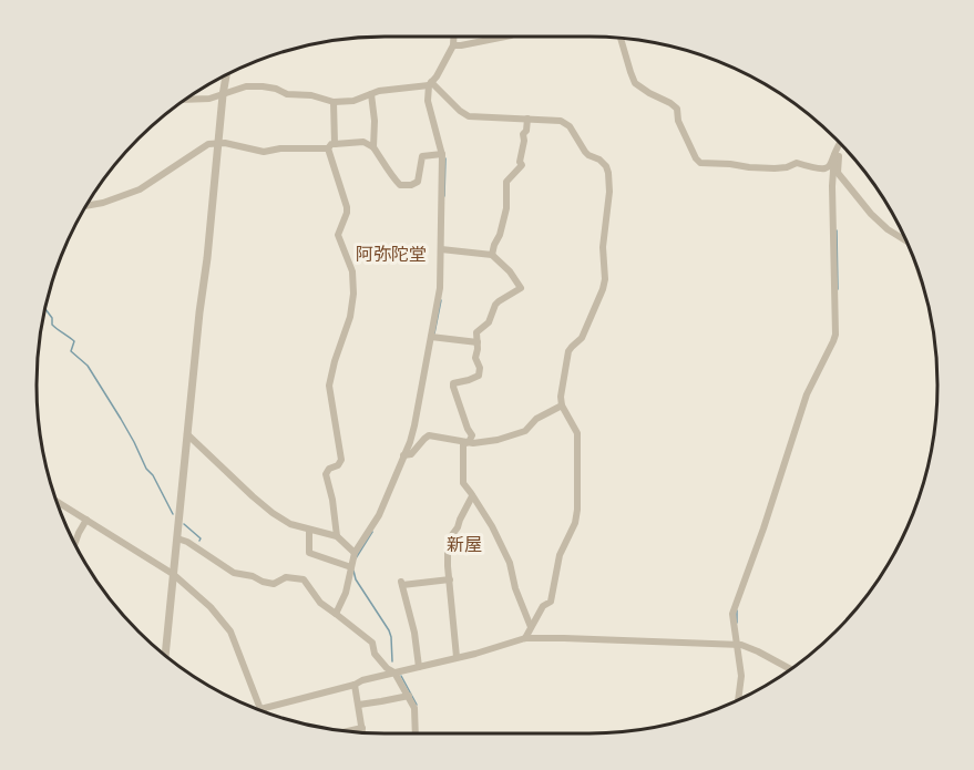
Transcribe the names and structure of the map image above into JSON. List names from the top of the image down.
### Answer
{
  "districts": ["阿弥陀堂", "新屋"]
}
